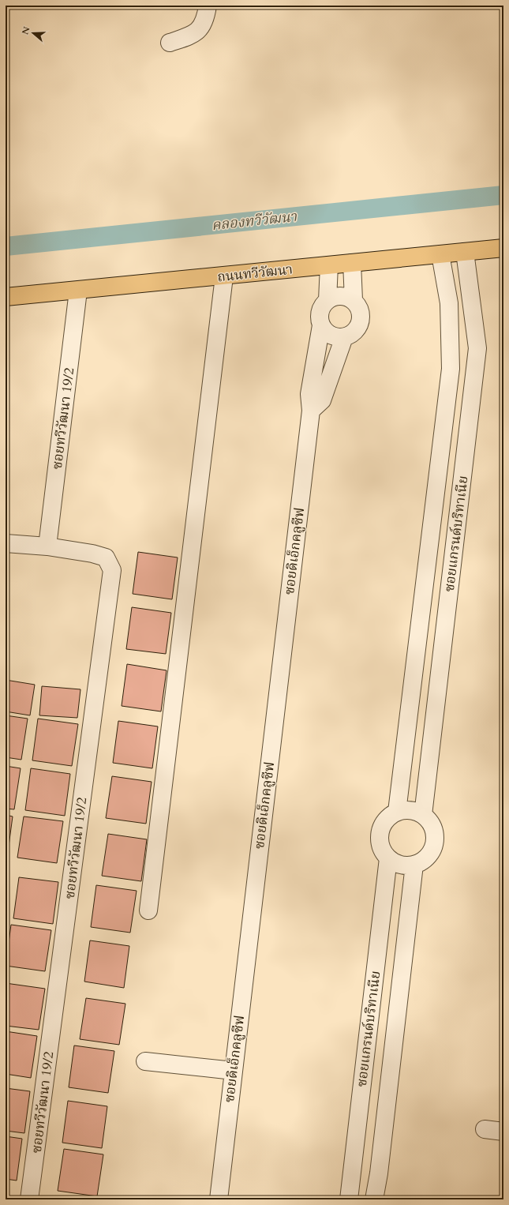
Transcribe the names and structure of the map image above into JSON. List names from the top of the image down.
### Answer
{
  "streets": {
    "main road": ["ถนนทวีวัฒนา"],
    "street": ["ซอยทวีวัฒนา 19/2", "ซอยแกรนด์บริทาเนีย", "ซอยดิเอ็กคลูซีฟ"]
  },
  "crossings": [
    ["ถนนทวีวัฒนา", "ซอยทวีวัฒนา 19/2"],
    ["ถนนทวีวัฒนา", "ซอยแกรนด์บริทาเนีย"],
    ["ถนนทวีวัฒนา", "ซอยดิเอ็กคลูซีฟ"]
  ],
  "water": ["คลองทวีวัฒนา"],
  "north": "left"
}
